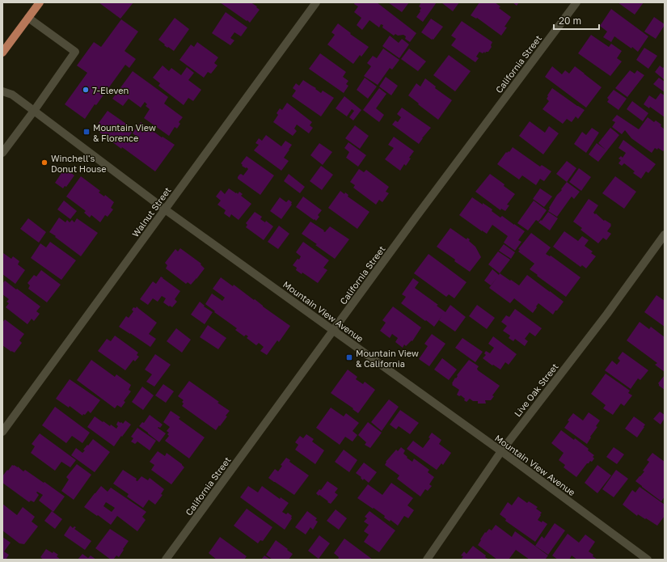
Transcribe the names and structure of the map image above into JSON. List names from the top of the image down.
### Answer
{
  "streets": {
    "street": [
      "California Street",
      "Walnut Street",
      "Mountain View Avenue",
      "Live Oak Street"
    ]
  },
  "crossings": [
    ["California Street", "Mountain View Avenue"],
    ["Walnut Street", "Mountain View Avenue"],
    ["Mountain View Avenue", "Live Oak Street"]
  ],
  "places": {
    "other": ["7-Eleven", "Winchell's Donut House"],
    "transit": ["Mountain View & Florence", "Mountain View & California"]
  },
  "scale_bar": "20 m"
}
